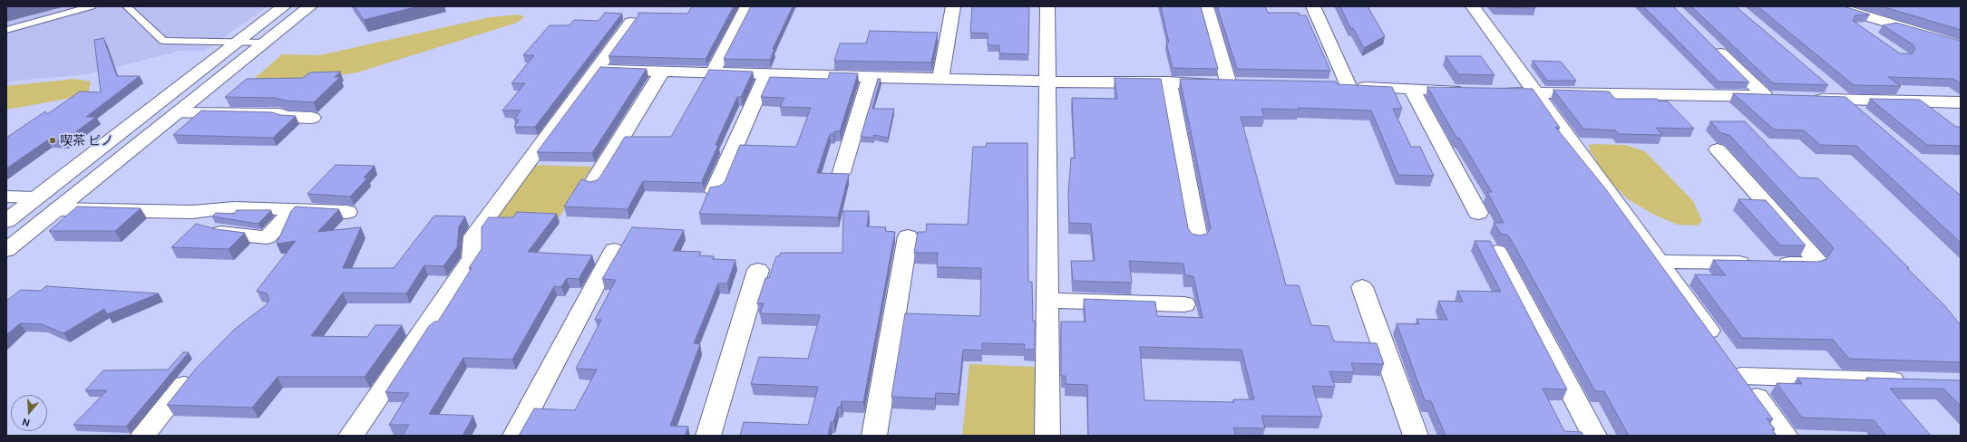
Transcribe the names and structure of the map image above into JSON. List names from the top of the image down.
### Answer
{
  "places": ["喫茶 ピノ"],
  "north": "bottom"
}
